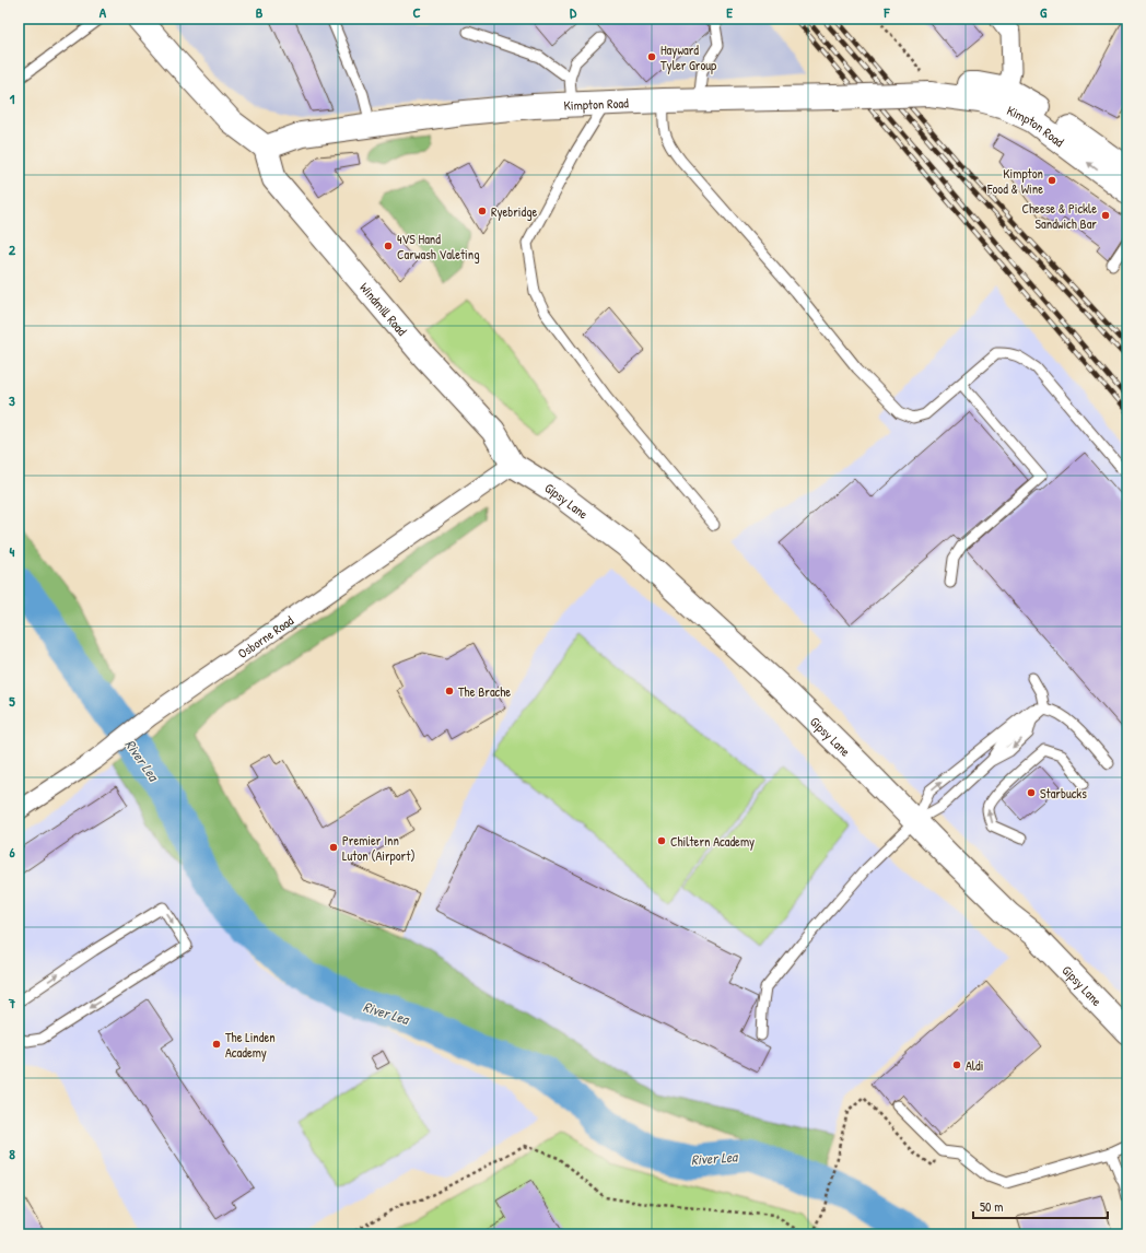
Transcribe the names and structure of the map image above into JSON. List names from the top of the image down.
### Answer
{
  "streets": {
    "main road": ["Kimpton Road", "Windmill Road", "Gipsy Lane"],
    "street": ["Osborne Road"]
  },
  "crossings": [
    ["Kimpton Road", "Windmill Road"],
    ["Windmill Road", "Gipsy Lane"],
    ["Windmill Road", "Osborne Road"],
    ["Gipsy Lane", "Osborne Road"]
  ],
  "water": ["River Lea"],
  "places": [
    "Hayward Tyler Group",
    "Kimpton Food & Wine",
    "Ryebridge",
    "Cheese & Pickle Sandwich Bar",
    "4VS Hand Carwash Valeting",
    "The Brache",
    "Starbucks",
    "Chiltern Academy",
    "Premier Inn Luton (Airport)",
    "The Linden Academy",
    "Aldi"
  ],
  "scale_bar": "50 m",
  "grid": {
    "columns": [
      "A",
      "B",
      "C",
      "D",
      "E",
      "F",
      "G"
    ],
    "rows": [
      "1",
      "2",
      "3",
      "4",
      "5",
      "6",
      "7",
      "8"
    ]
  }
}
